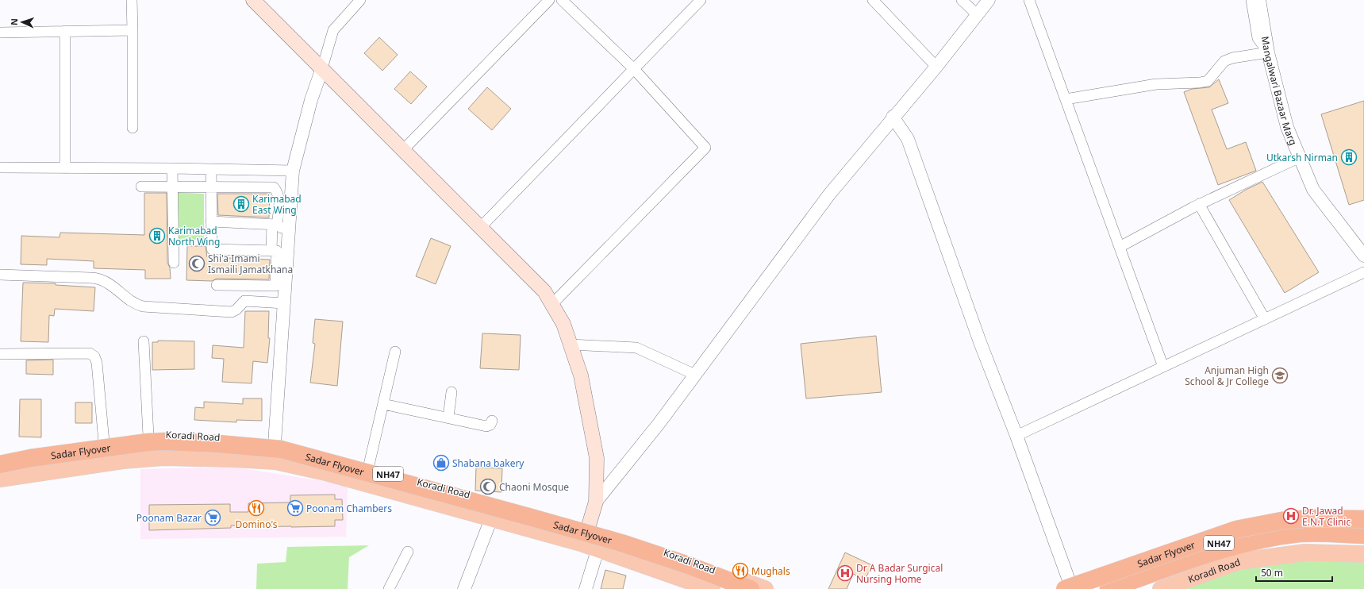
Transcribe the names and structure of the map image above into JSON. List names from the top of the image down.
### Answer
{
  "streets": {
    "highway": ["Sadar Flyover", "NH47"],
    "main road": ["Koradi Road"],
    "street": ["Mangalwari Bazaar Marg"]
  },
  "places": {
    "building": ["Utkarsh Nirman", "Karimabad East Wing", "Karimabad North Wing"],
    "mosque": ["Shi'a Imami Ismaili Jamatkhana", "Chaoni Mosque"],
    "school or university": ["Anjuman High School & Jr College"],
    "shop": ["Shabana bakery"],
    "restaurant": ["Domino's", "Mughals"],
    "supermarket": ["Poonam Chambers", "Poonam Bazar"],
    "hospital": ["Dr. Jawad E.N.T Clinic", "Dr A Badar Surgical Nursing Home"]
  },
  "scale_bar": "50 m",
  "north": "left"
}
